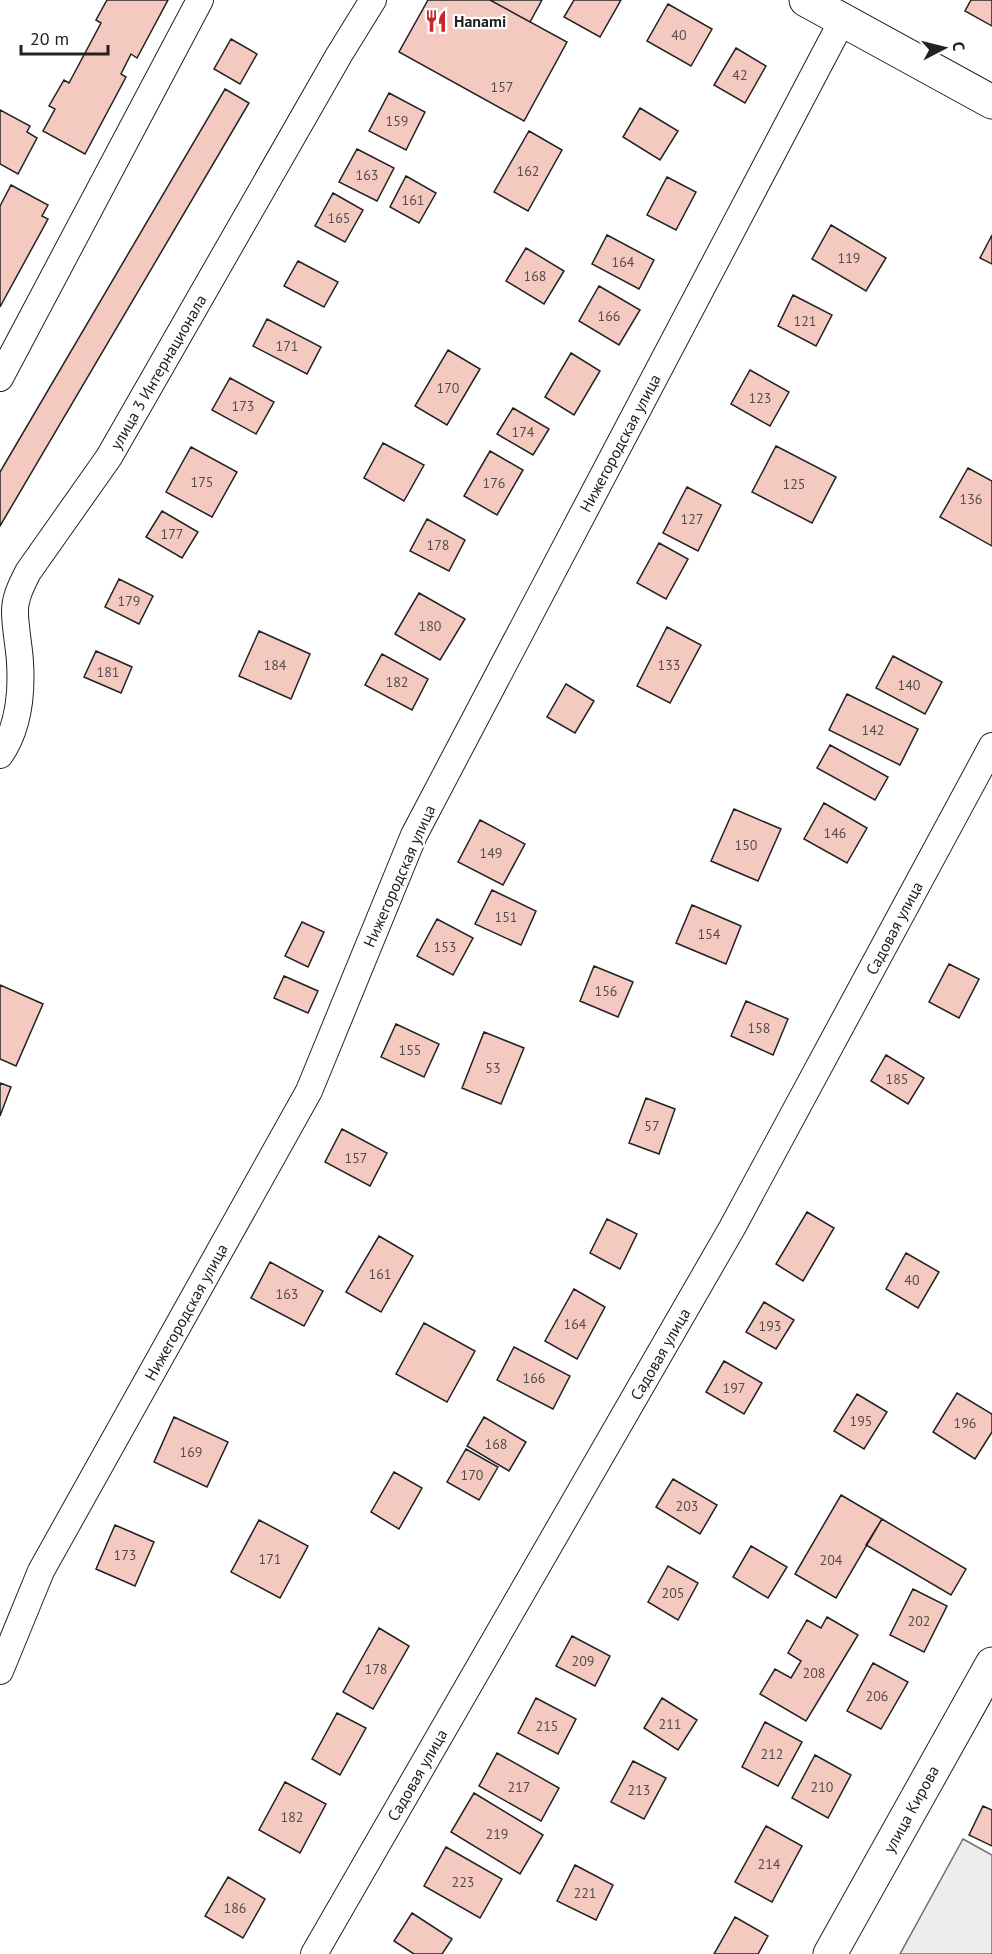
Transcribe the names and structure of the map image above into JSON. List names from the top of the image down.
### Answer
{
  "streets": {
    "main road": ["улица Кирова"],
    "street": ["улица 3 Интернационала", "Нижегородская улица", "Садовая улица"]
  },
  "places": {
    "restaurant": ["Hanami"]
  },
  "house_numbers": [
    "40",
    "42",
    "157",
    "159",
    "162",
    "163",
    "161",
    "165",
    "119",
    "164",
    "168",
    "166",
    "121",
    "171",
    "170",
    "123",
    "173",
    "174",
    "175",
    "176",
    "125",
    "136",
    "127",
    "177",
    "178",
    "179",
    "180",
    "184",
    "133",
    "181",
    "182",
    "140",
    "142",
    "146",
    "150",
    "149",
    "151",
    "154",
    "153",
    "156",
    "158",
    "155",
    "53",
    "185",
    "57",
    "157",
    "161",
    "40",
    "163",
    "164",
    "193",
    "166",
    "197",
    "195",
    "196",
    "168",
    "169",
    "170",
    "203",
    "173",
    "171",
    "204",
    "205",
    "202",
    "209",
    "178",
    "208",
    "206",
    "211",
    "215",
    "212",
    "217",
    "210",
    "213",
    "182",
    "219",
    "214",
    "223",
    "221",
    "186"
  ],
  "scale_bar": "20 m",
  "north": "right"
}
